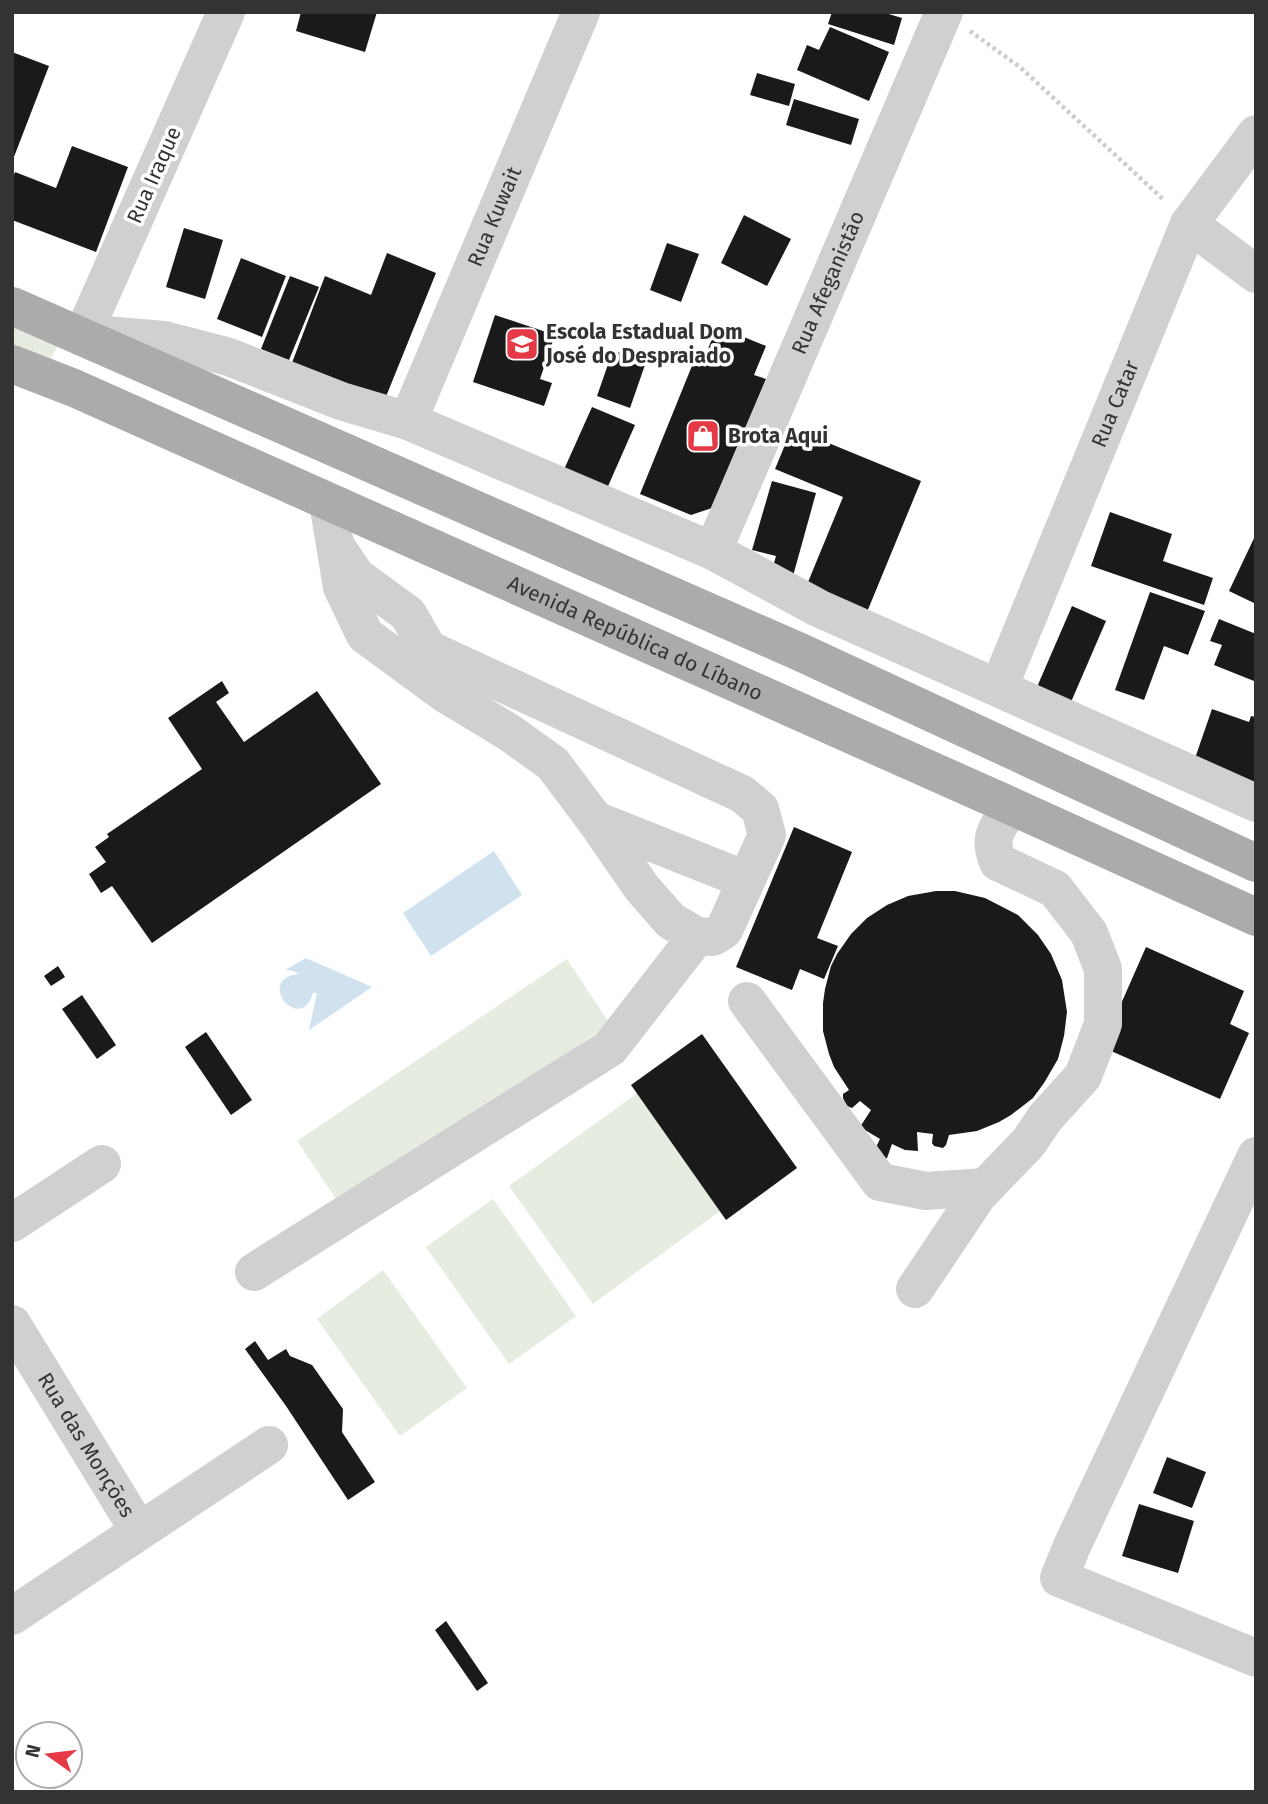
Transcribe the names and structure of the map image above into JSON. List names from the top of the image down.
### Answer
{
  "streets": {
    "main road": ["Avenida República do Líbano"],
    "street": [
      "Rua Iraque",
      "Rua Kuwait",
      "Rua Afeganistão",
      "Rua Catar",
      "Rua das Monções"
    ]
  },
  "places": {
    "school or university": ["Escola Estadual Dom José do Despraiado"],
    "shop": ["Brota Aqui"]
  },
  "north": "left"
}
